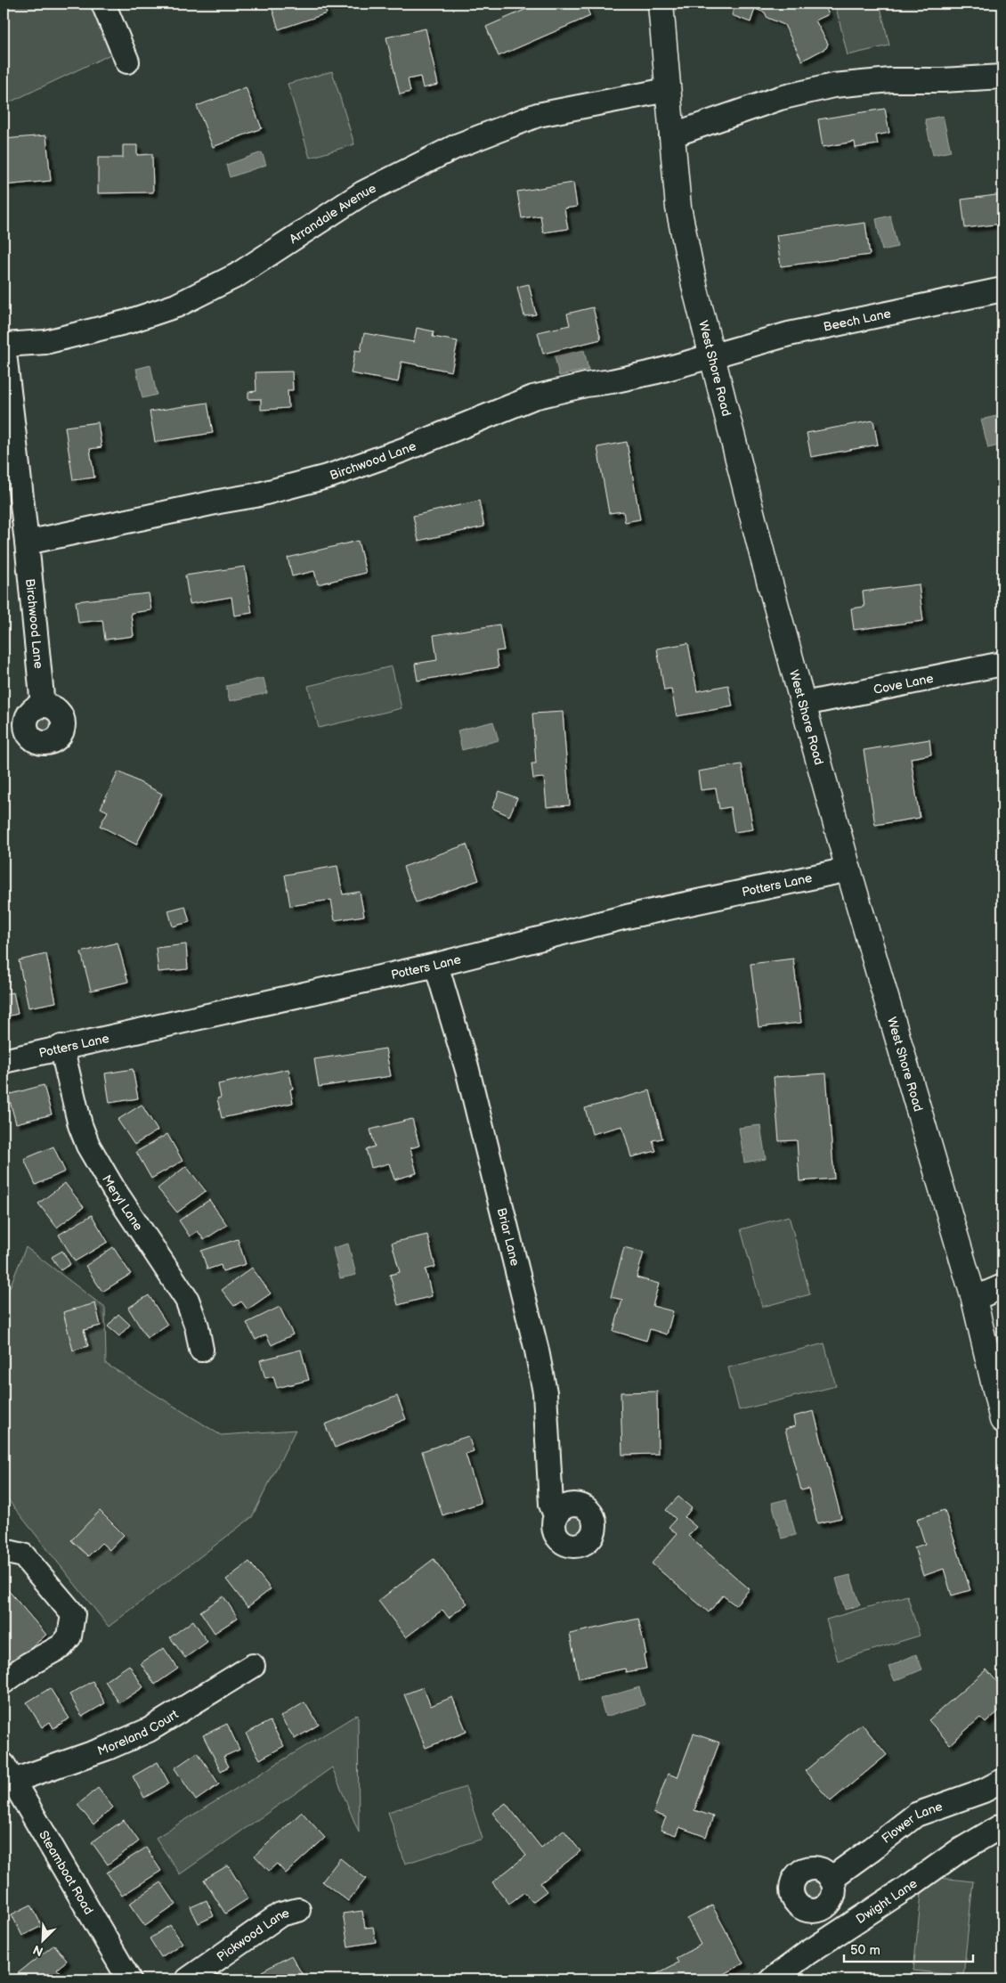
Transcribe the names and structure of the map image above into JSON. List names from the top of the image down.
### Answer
{
  "streets": {
    "main road": ["West Shore Road"],
    "street": [
      "Arrandale Avenue",
      "Beech Lane",
      "Birchwood Lane",
      "Cove Lane",
      "Potters Lane",
      "Meryl Lane",
      "Briar Lane",
      "Moreland Court",
      "Flower Lane",
      "Steamboat Road",
      "Dwight Lane",
      "Pickwood Lane"
    ]
  },
  "crossings": [
    ["Arrandale Avenue", "West Shore Road"],
    ["Arrandale Avenue", "Birchwood Lane"],
    ["Beech Lane", "West Shore Road"],
    ["Beech Lane", "Birchwood Lane"],
    ["West Shore Road", "Birchwood Lane"],
    ["West Shore Road", "Cove Lane"],
    ["West Shore Road", "Potters Lane"],
    ["Potters Lane", "Meryl Lane"],
    ["Potters Lane", "Briar Lane"],
    ["Moreland Court", "Steamboat Road"]
  ],
  "scale_bar": "50 m",
  "north": "bottom left"
}
